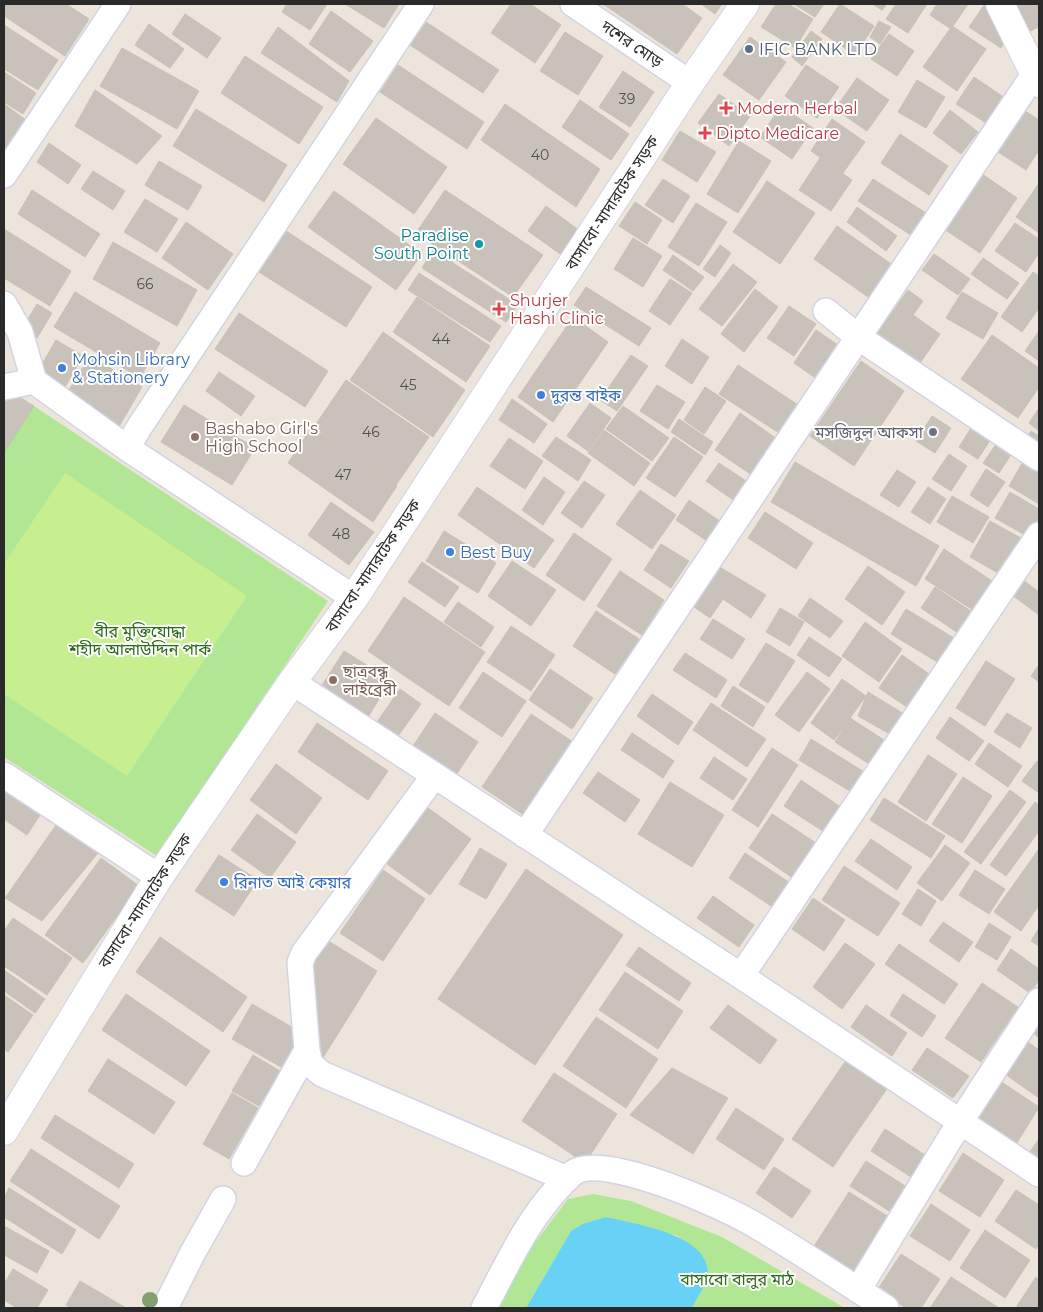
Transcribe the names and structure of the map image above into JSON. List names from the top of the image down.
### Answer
{
  "streets": {
    "street": ["দশের মোড়", "বাসাবো-মাদারটেক সড়ক"]
  },
  "crossings": [
    ["দশের মোড়", "বাসাবো-মাদারটেক সড়ক"]
  ],
  "parks": ["বীর মুক্তিযোদ্ধা শহীদ আলাউদ্দিন পার্ক", "বাসাবো বালুর মাঠ"],
  "places": {
    "other": [
      "IFIC BANK LTD",
      "Paradise South Point",
      "Mohsin Library & Stationery",
      "দুরন্ত বাইক",
      "মসজিদুল আকসা",
      "Bashabo Girl's High School",
      "Best Buy",
      "ছাত্রবন্ধু লাইব্রেরী",
      "রিনাত আই কেয়ার"
    ],
    "health": ["Modern Herbal", "Dipto Medicare", "Shurjer Hashi Clinic"]
  },
  "house_numbers": [
    "39",
    "40",
    "66",
    "44",
    "45",
    "46",
    "47",
    "48"
  ]
}
